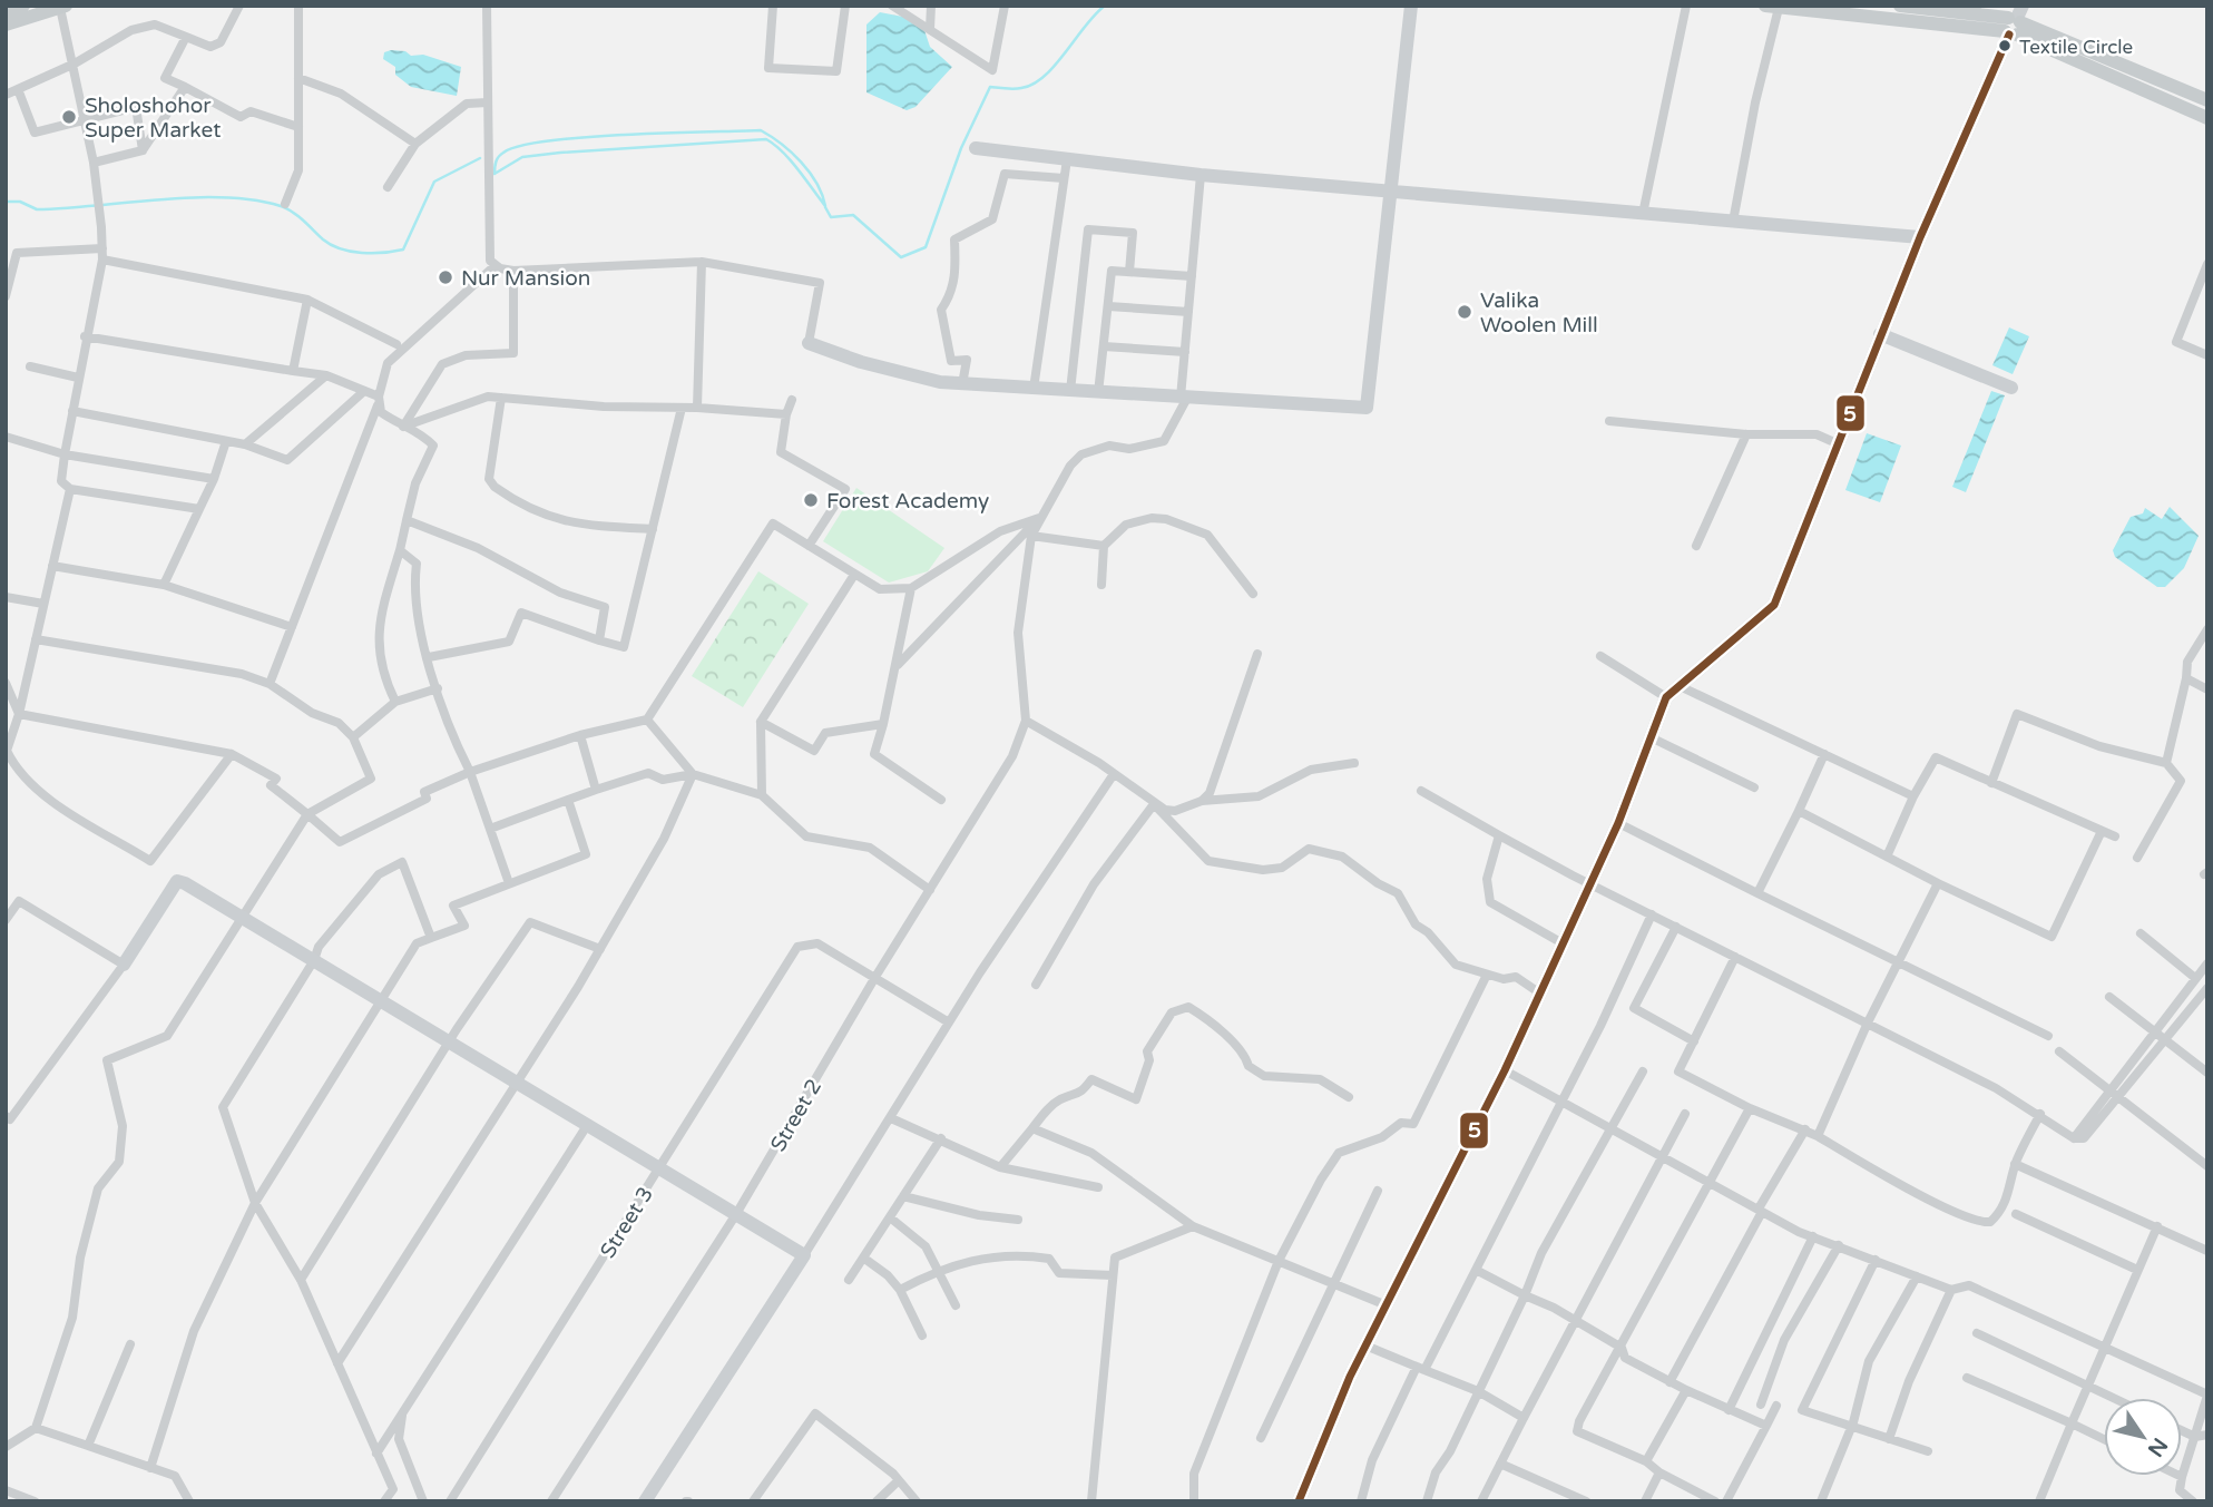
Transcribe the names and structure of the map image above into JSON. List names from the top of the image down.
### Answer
{
  "streets": {
    "street": ["Street 2", "Street 3"]
  },
  "crossings": [
    ["Street 2", "Street 3"]
  ],
  "places": [
    "Textile Circle",
    "Sholoshohor Super Market",
    "Nur Mansion",
    "Valika Woolen Mill",
    "Forest Academy"
  ],
  "lines": ["transit line 5"],
  "north": "bottom right"
}
